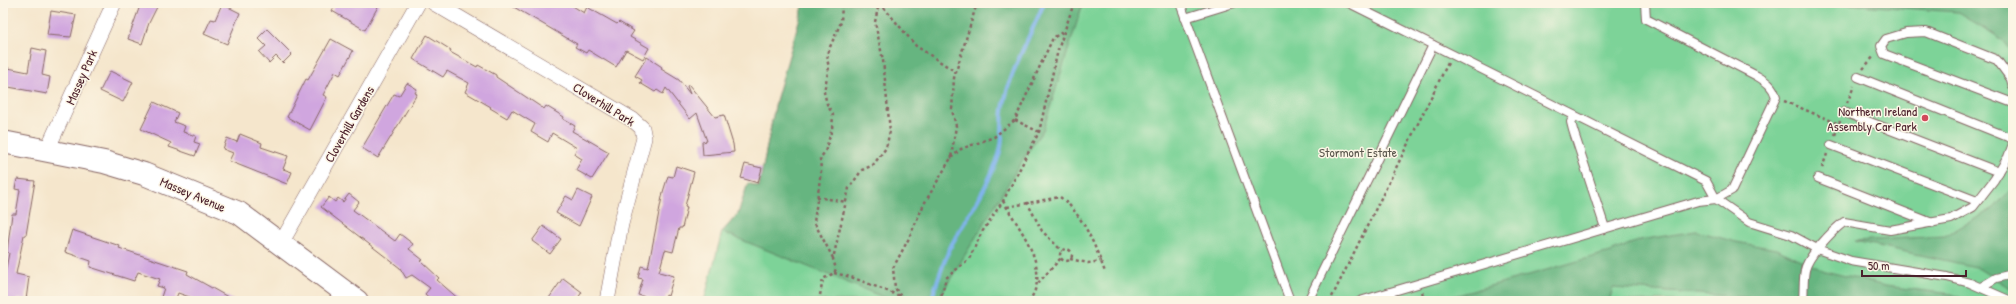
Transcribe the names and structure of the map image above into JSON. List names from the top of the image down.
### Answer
{
  "streets": {
    "street": [
      "Massey Park",
      "Cloverhill Park",
      "Cloverhill Gardens",
      "Massey Avenue"
    ]
  },
  "crossings": [
    ["Massey Park", "Massey Avenue"],
    ["Cloverhill Gardens", "Massey Avenue"]
  ],
  "parks": ["Stormont Estate"],
  "places": ["Northern Ireland Assembly Car Park"],
  "scale_bar": "50 m"
}
